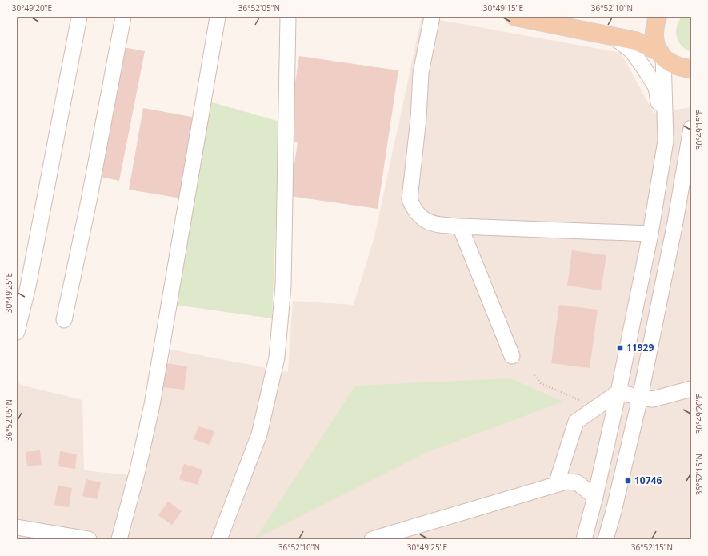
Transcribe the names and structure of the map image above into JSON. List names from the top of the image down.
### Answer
{
  "places": {
    "transit": ["11929", "10746"]
  },
  "coordinates": [
    "30°49'20\"E",
    "36°52'05\"N",
    "30°49'15\"E",
    "36°52'10\"N",
    "30°49'25\"E",
    "36°52'15\"N"
  ]
}
